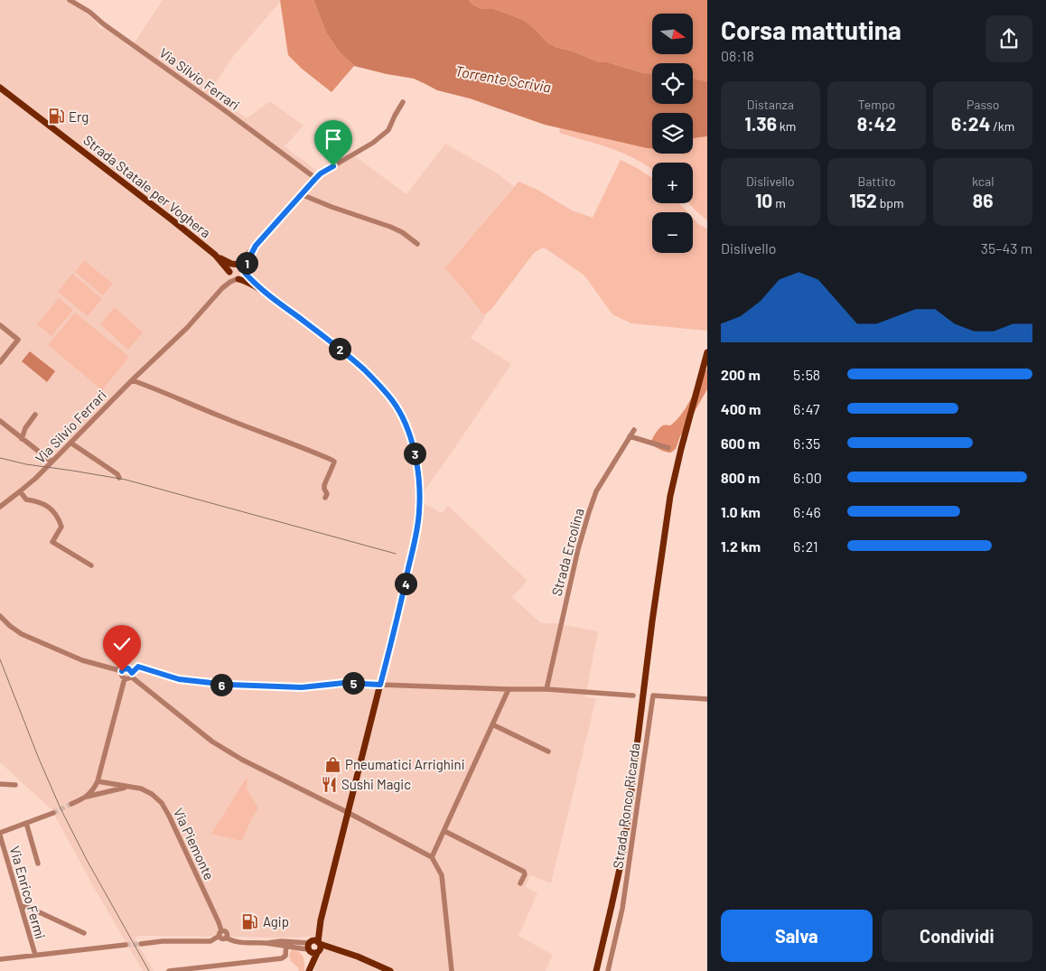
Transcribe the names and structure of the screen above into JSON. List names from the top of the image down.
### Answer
{
  "streets": {
    "main road": ["Strada Statale per Voghera"],
    "street": [
      "Via Silvio Ferrari",
      "Strada Ercolina",
      "Strada Ronco Ricarda",
      "Via Piemonte",
      "Via Enrico Fermi"
    ]
  },
  "crossings": [
    ["Via Silvio Ferrari", "Strada Statale per Voghera"]
  ],
  "water": ["Torrente Scrivia"],
  "places": {
    "fuel station": ["Erg", "Agip"],
    "shop": ["Pneumatici Arrighini"],
    "restaurant": ["Sushi Magic"]
  },
  "north": "right",
  "page": {
    "heading": ["Corsa mattutina", "08:18"],
    "map_buttons": ["+", "−"],
    "stats": [
      ["Distanza", "1.36 km"],
      ["Tempo", "8:42"],
      ["Passo", "6:24 /km"],
      ["Dislivello", "10 m"],
      ["Battito", "152 bpm"],
      ["kcal", "86"]
    ],
    "chart": ["Dislivello", "35–43 m"],
    "pins": [
      "1",
      "2",
      "3",
      "4",
      "5",
      "6"
    ],
    "list": [
      {
        "name": "200 m",
        "note": "5:58"
      },
      {
        "name": "400 m",
        "note": "6:47"
      },
      {
        "name": "600 m",
        "note": "6:35"
      },
      {
        "name": "800 m",
        "note": "6:00"
      },
      {
        "name": "1.0 km",
        "note": "6:46"
      },
      {
        "name": "1.2 km",
        "note": "6:21"
      }
    ],
    "buttons": ["Salva", "Condividi"]
  }
}
